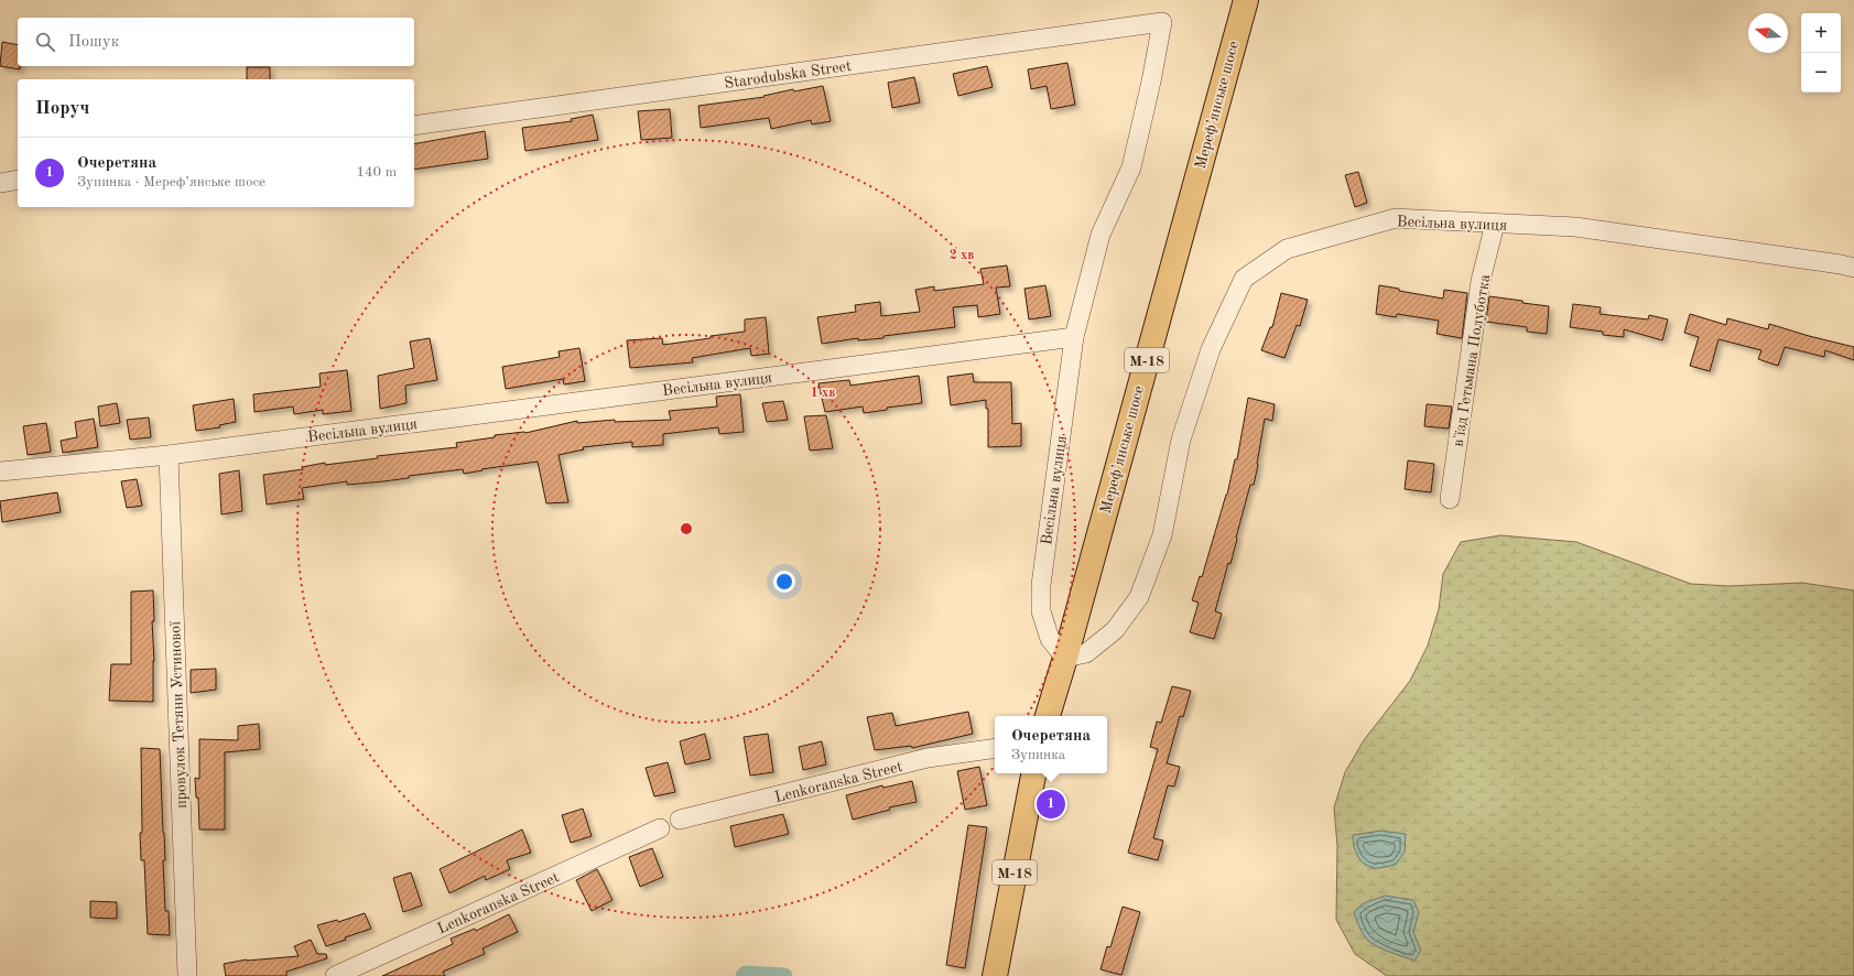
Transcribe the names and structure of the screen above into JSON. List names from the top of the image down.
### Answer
{
  "streets": {
    "highway": ["Мереф’янське шосе", "М-18"],
    "street": [
      "Starodubska Street",
      "Весільна вулиця",
      "в'їзд Гетьмана Полуботка",
      "провулок Тетяни Устинової",
      "Lenkoranska Street"
    ]
  },
  "crossings": [
    ["Starodubska Street", "Весільна вулиця"],
    ["Мереф’янське шосе", "Весільна вулиця"],
    ["Весільна вулиця", "в'їзд Гетьмана Полуботка"],
    ["Весільна вулиця", "провулок Тетяни Устинової"]
  ],
  "north": "left",
  "page": {
    "map_buttons": ["+", "−"],
    "search": "Пошук",
    "heading": "Поруч",
    "list": [
      {
        "mark": "1",
        "name": "Очеретяна",
        "note": "Зупинка · Мереф’янське шосе",
        "value": "140 m"
      }
    ],
    "popup": ["Очеретяна", "Зупинка"],
    "pins": "1"
  },
  "rings": ["2 хв", "1 хв"]
}
